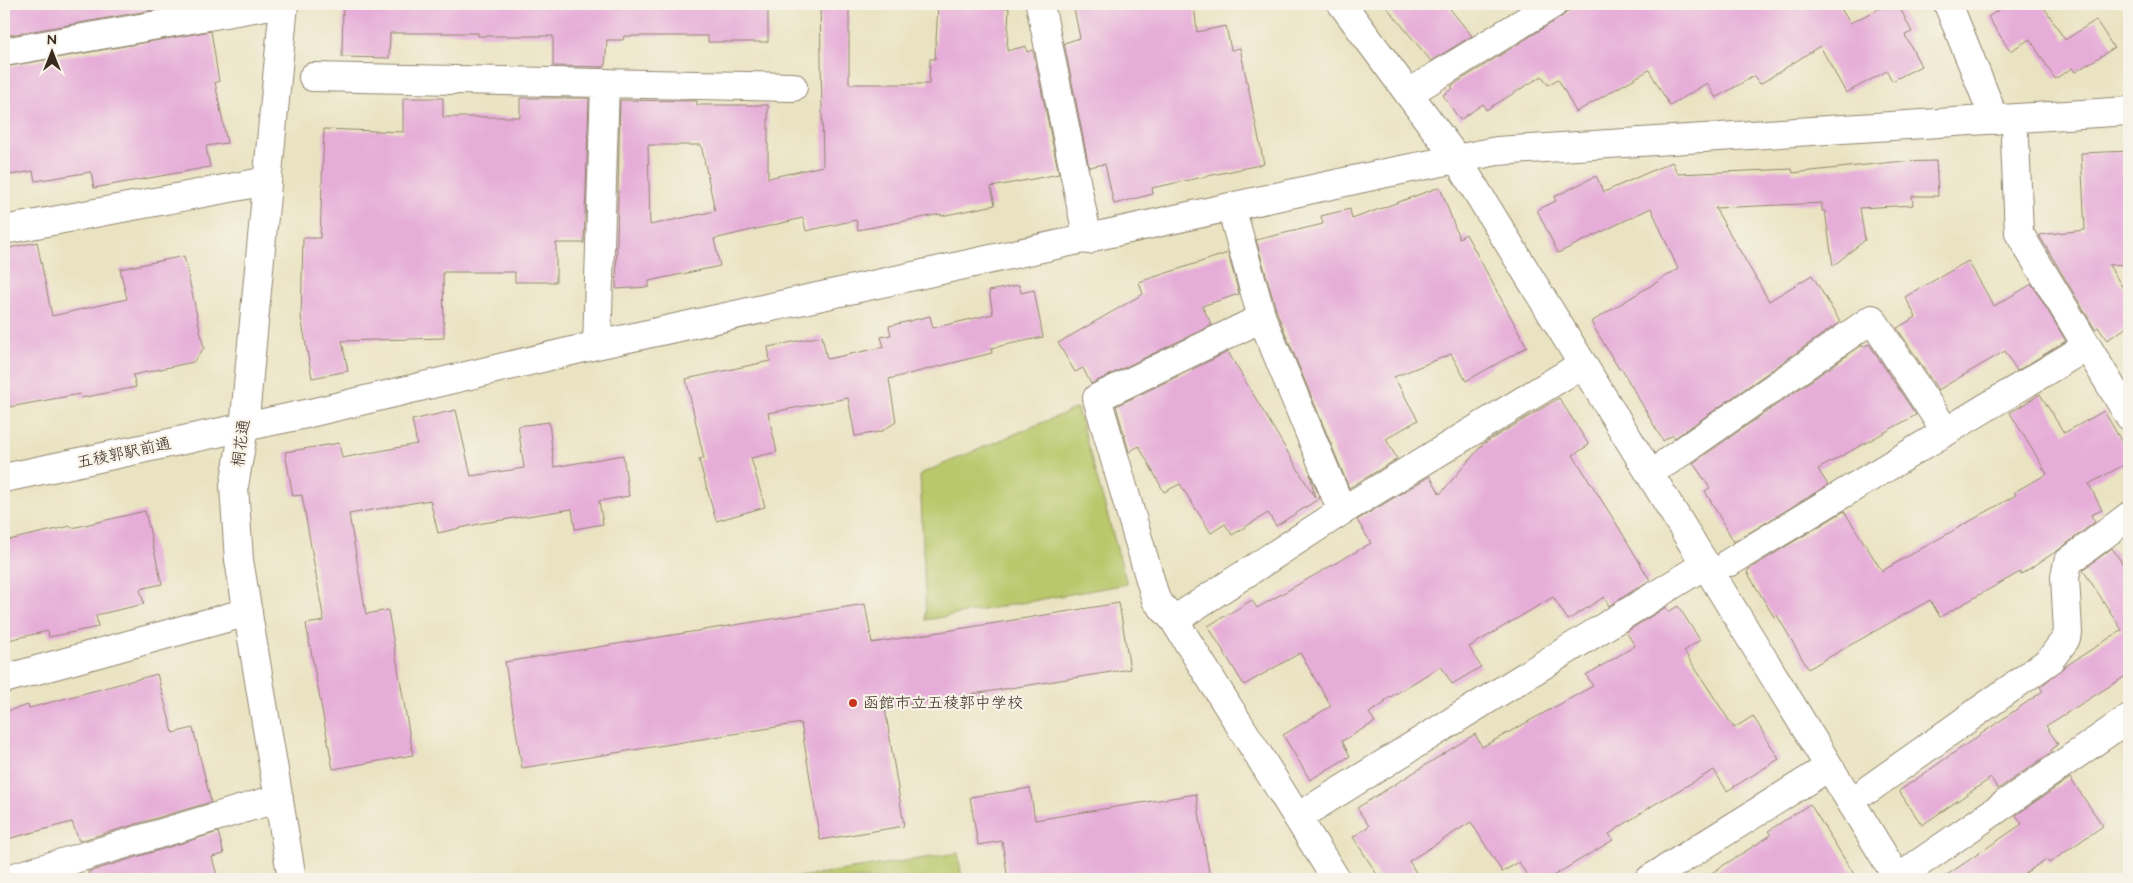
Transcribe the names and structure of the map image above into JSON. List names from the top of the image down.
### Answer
{
  "streets": {
    "street": ["桐花通", "五稜郭駅前通"]
  },
  "crossings": [
    ["桐花通", "五稜郭駅前通"]
  ],
  "places": ["函館市立五稜郭中学校"],
  "north": "top"
}
